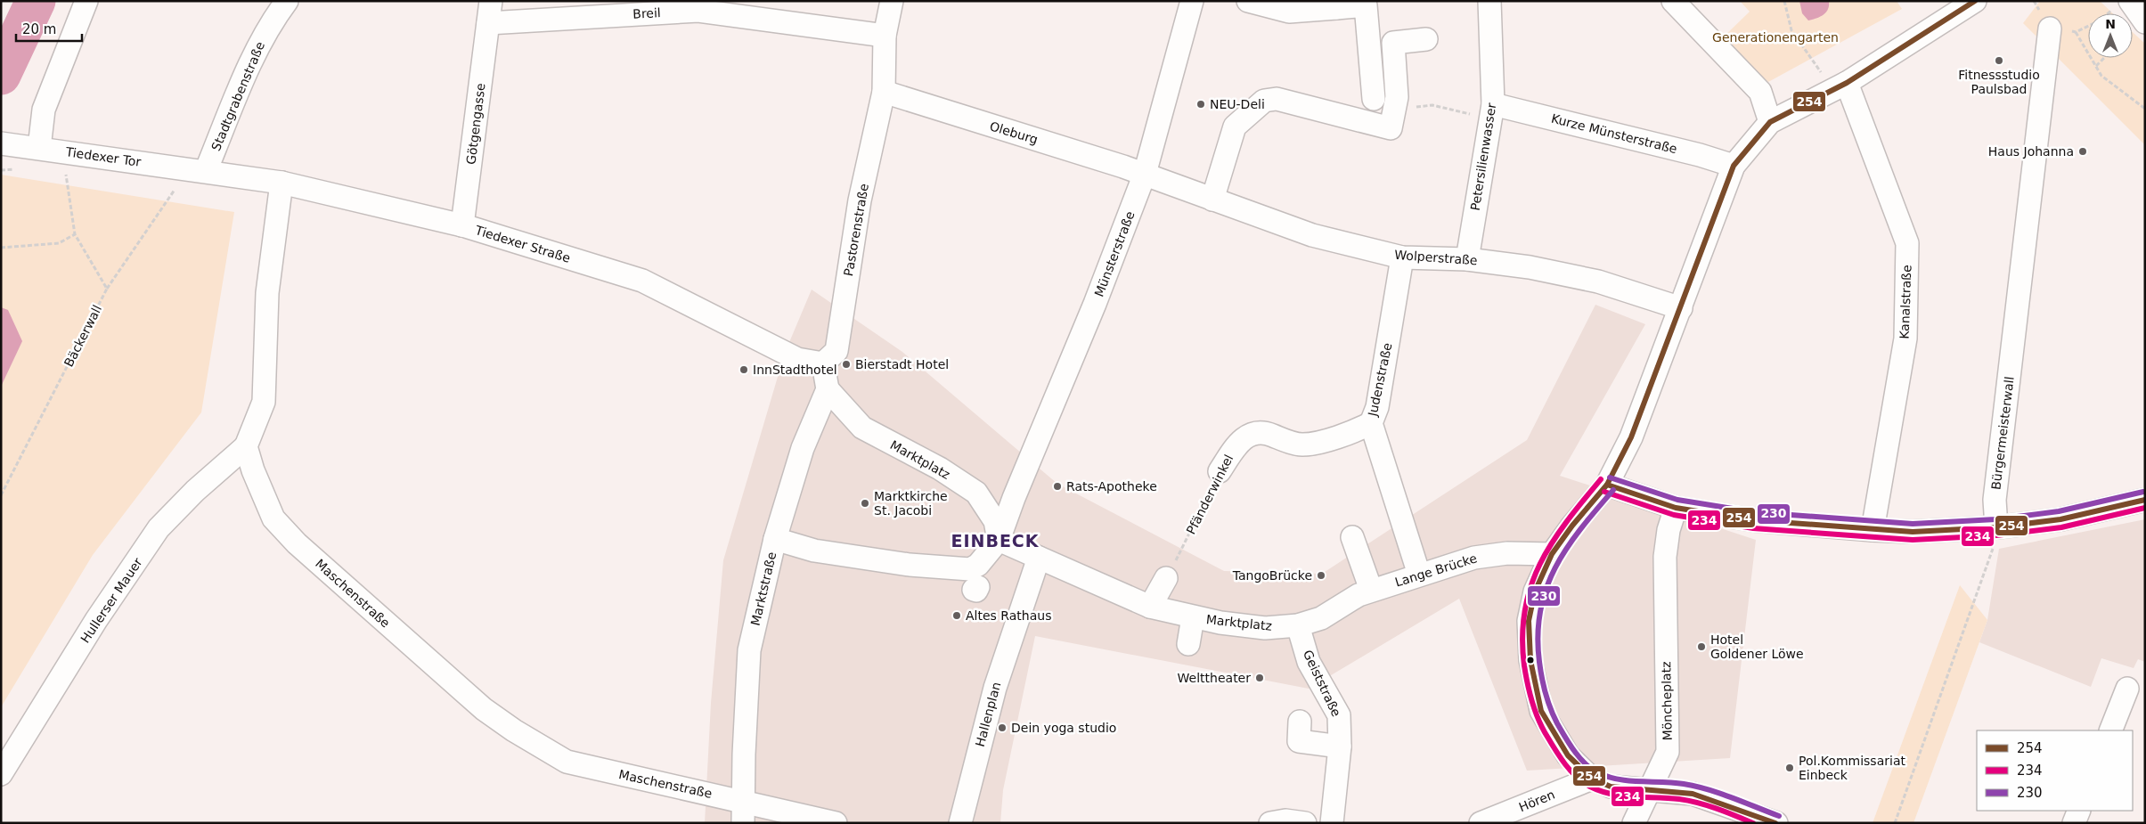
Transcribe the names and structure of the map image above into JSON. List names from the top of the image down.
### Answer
{
  "streets": {
    "street": [
      "Breil",
      "Stadtgrabenstraße",
      "Götgengasse",
      "Oleburg",
      "Kurze Münsterstraße",
      "Tiedexer Tor",
      "Petersilienwasser",
      "Pastorenstraße",
      "Tiedexer Straße",
      "Münsterstraße",
      "Wolperstraße",
      "Kanalstraße",
      "Judenstraße",
      "Bürgermeisterwall",
      "Marktplatz",
      "Pfänderwinkel",
      "Lange Brücke",
      "Marktstraße",
      "Maschenstraße",
      "Hullerser Mauer",
      "Geiststraße",
      "Möncheplatz",
      "Hallenplan",
      "Hören"
    ],
    "path": ["Bäckerwall"]
  },
  "crossings": [
    ["Breil", "Götgengasse"],
    ["Breil", "Pastorenstraße"],
    ["Stadtgrabenstraße", "Tiedexer Tor"],
    ["Stadtgrabenstraße", "Tiedexer Straße"],
    ["Stadtgrabenstraße", "Bäckerwall"],
    ["Götgengasse", "Tiedexer Straße"],
    ["Oleburg", "Pastorenstraße"],
    ["Oleburg", "Münsterstraße"],
    ["Oleburg", "Wolperstraße"],
    ["Kurze Münsterstraße", "Petersilienwasser"],
    ["Tiedexer Tor", "Tiedexer Straße"],
    ["Tiedexer Tor", "Bäckerwall"],
    ["Petersilienwasser", "Wolperstraße"],
    ["Pastorenstraße", "Tiedexer Straße"],
    ["Tiedexer Straße", "Bäckerwall"],
    ["Münsterstraße", "Wolperstraße"],
    ["Münsterstraße", "Marktplatz"],
    ["Wolperstraße", "Judenstraße"],
    ["Judenstraße", "Pfänderwinkel"],
    ["Judenstraße", "Lange Brücke"],
    ["Marktplatz", "Lange Brücke"],
    ["Marktplatz", "Marktstraße"],
    ["Marktplatz", "Geiststraße"],
    ["Marktplatz", "Hallenplan"],
    ["Marktstraße", "Maschenstraße"],
    ["Maschenstraße", "Hullerser Mauer"]
  ],
  "districts": ["EINBECK"],
  "parks": ["Generationengarten"],
  "places": [
    "Fitnessstudio Paulsbad",
    "NEU-Deli",
    "Haus Johanna",
    "Bierstadt Hotel",
    "InnStadthotel",
    "Rats-Apotheke",
    "Marktkirche St. Jacobi",
    "TangoBrücke",
    "Altes Rathaus",
    "Hotel Goldener Löwe",
    "Welttheater",
    "Dein yoga studio",
    "Pol.Kommissariat Einbeck"
  ],
  "lines": ["transit line 254", "transit line 230", "transit line 234"],
  "legend": ["254", "234", "230"],
  "scale_bar": "20 m",
  "north": "top"
}
